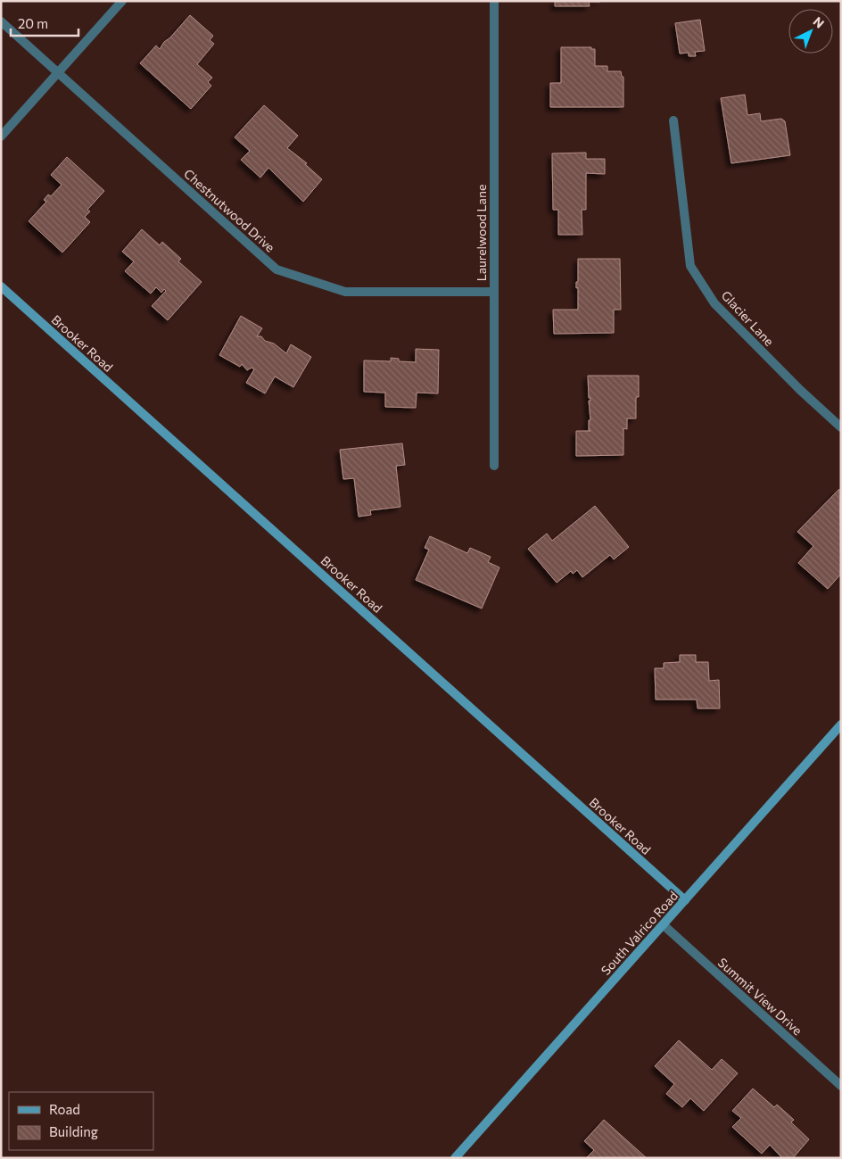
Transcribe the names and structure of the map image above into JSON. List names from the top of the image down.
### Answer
{
  "streets": {
    "street": [
      "Chestnutwood Drive",
      "Laurelwood Lane",
      "Glacier Lane",
      "Brooker Road",
      "South Valrico Road",
      "Summit View Drive"
    ]
  },
  "crossings": [
    ["Chestnutwood Drive", "Laurelwood Lane"],
    ["Brooker Road", "South Valrico Road"],
    ["South Valrico Road", "Summit View Drive"]
  ],
  "legend": ["Road", "Building"],
  "scale_bar": "20 m",
  "north": "top right"
}
